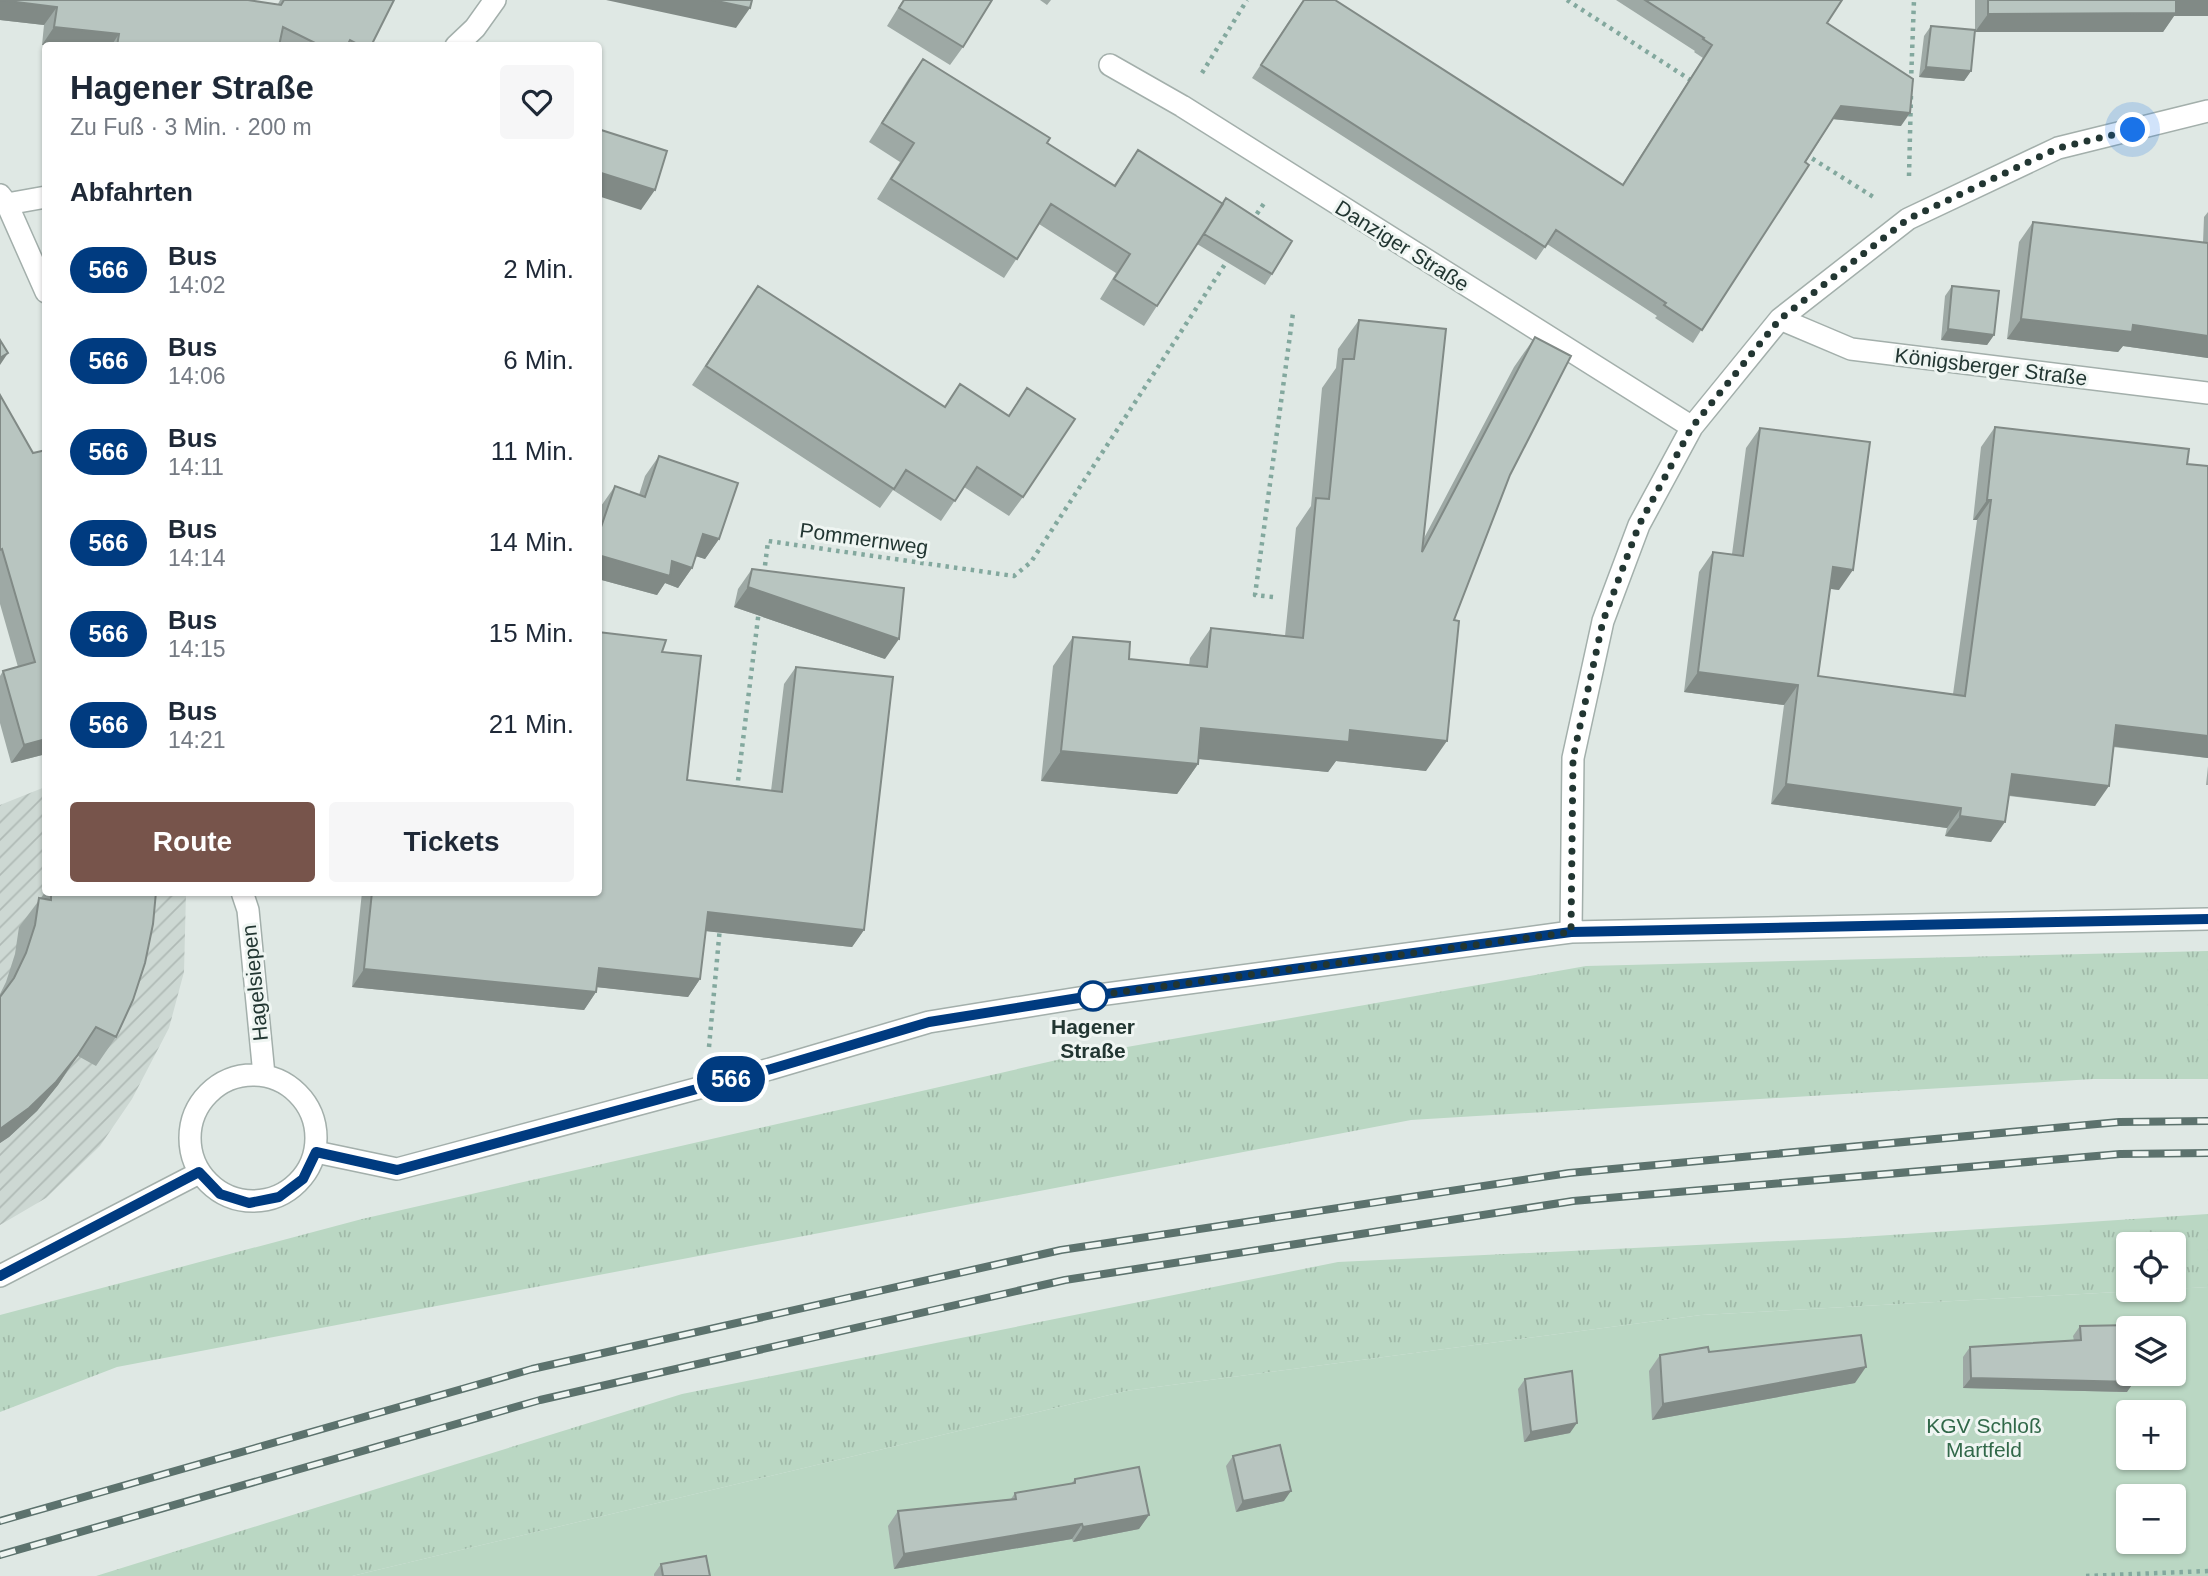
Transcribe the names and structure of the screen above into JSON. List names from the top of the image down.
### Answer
{
  "streets": {
    "street": ["Danziger Straße", "Königsberger Straße", "Hagelsiepen"],
    "path": ["Pommernweg"]
  },
  "parks": ["KGV Schloß Martfeld"],
  "places": ["Hagener Straße"],
  "lines": ["bus line 566"],
  "page": {
    "on_map": "566",
    "heading": [
      ["Hagener Straße", "Zu Fuß · 3 Min. · 200 m"],
      "Abfahrten"
    ],
    "list": [
      {
        "mark": "566",
        "name": "Bus",
        "note": "14:02",
        "value": "2 Min."
      },
      {
        "mark": "566",
        "name": "Bus",
        "note": "14:06",
        "value": "6 Min."
      },
      {
        "mark": "566",
        "name": "Bus",
        "note": "14:11",
        "value": "11 Min."
      },
      {
        "mark": "566",
        "name": "Bus",
        "note": "14:14",
        "value": "14 Min."
      },
      {
        "mark": "566",
        "name": "Bus",
        "note": "14:15",
        "value": "15 Min."
      },
      {
        "mark": "566",
        "name": "Bus",
        "note": "14:21",
        "value": "21 Min."
      }
    ],
    "buttons": ["Route", "Tickets"],
    "map_buttons": ["+", "−"]
  }
}
